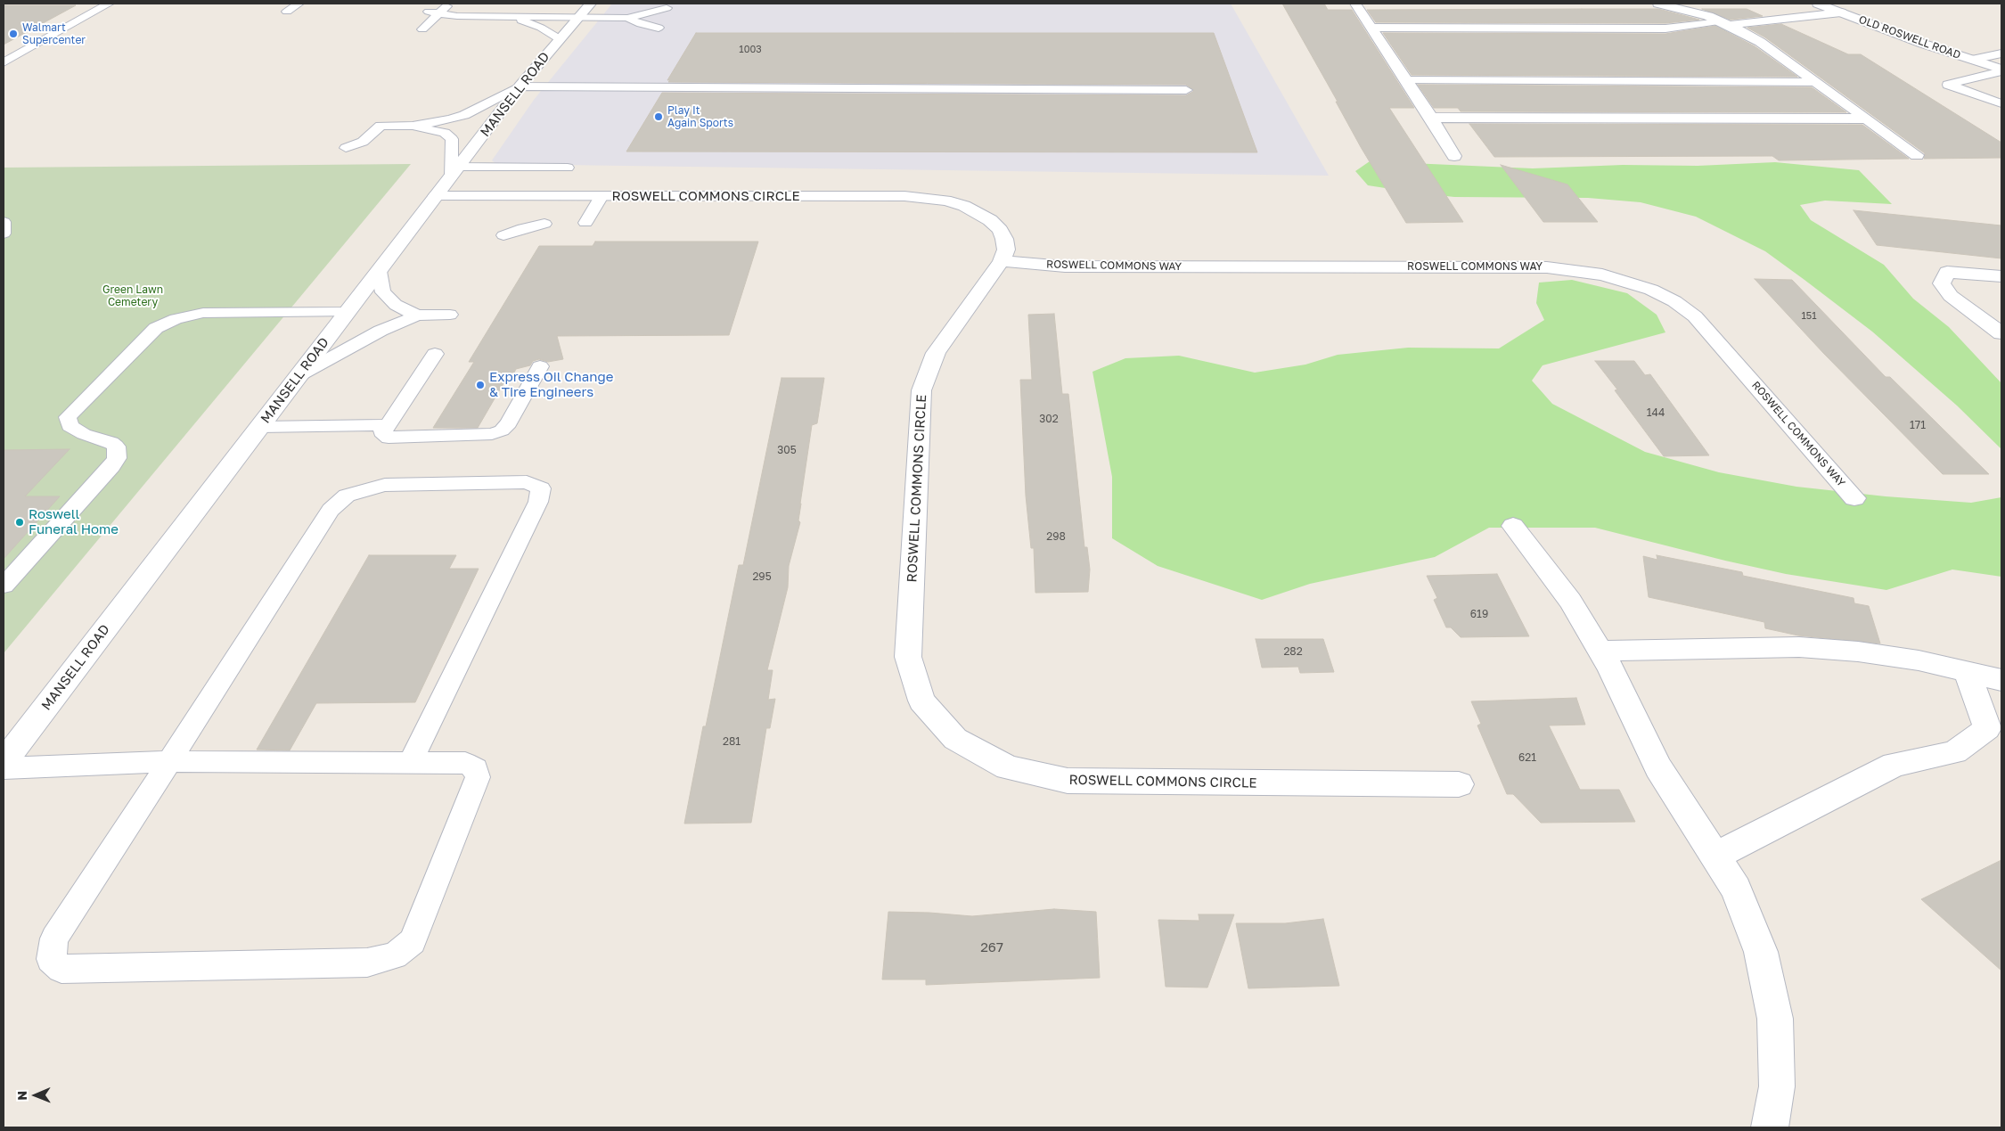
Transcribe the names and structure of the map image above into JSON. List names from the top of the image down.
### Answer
{
  "streets": {
    "street": [
      "OLD ROSWELL ROAD",
      "MANSELL ROAD",
      "ROSWELL COMMONS CIRCLE",
      "ROSWELL COMMONS WAY"
    ]
  },
  "crossings": [
    ["MANSELL ROAD", "ROSWELL COMMONS CIRCLE"],
    ["ROSWELL COMMONS CIRCLE", "ROSWELL COMMONS WAY"]
  ],
  "parks": ["Green Lawn Cemetery"],
  "places": [
    "Walmart Supercenter",
    "Play It Again Sports",
    "Express Oil Change & Tire Engineers",
    "Roswell Funeral Home"
  ],
  "house_numbers": [
    "1003",
    "151",
    "144",
    "302",
    "171",
    "305",
    "298",
    "295",
    "619",
    "282",
    "281",
    "621",
    "267"
  ],
  "north": "left"
}
